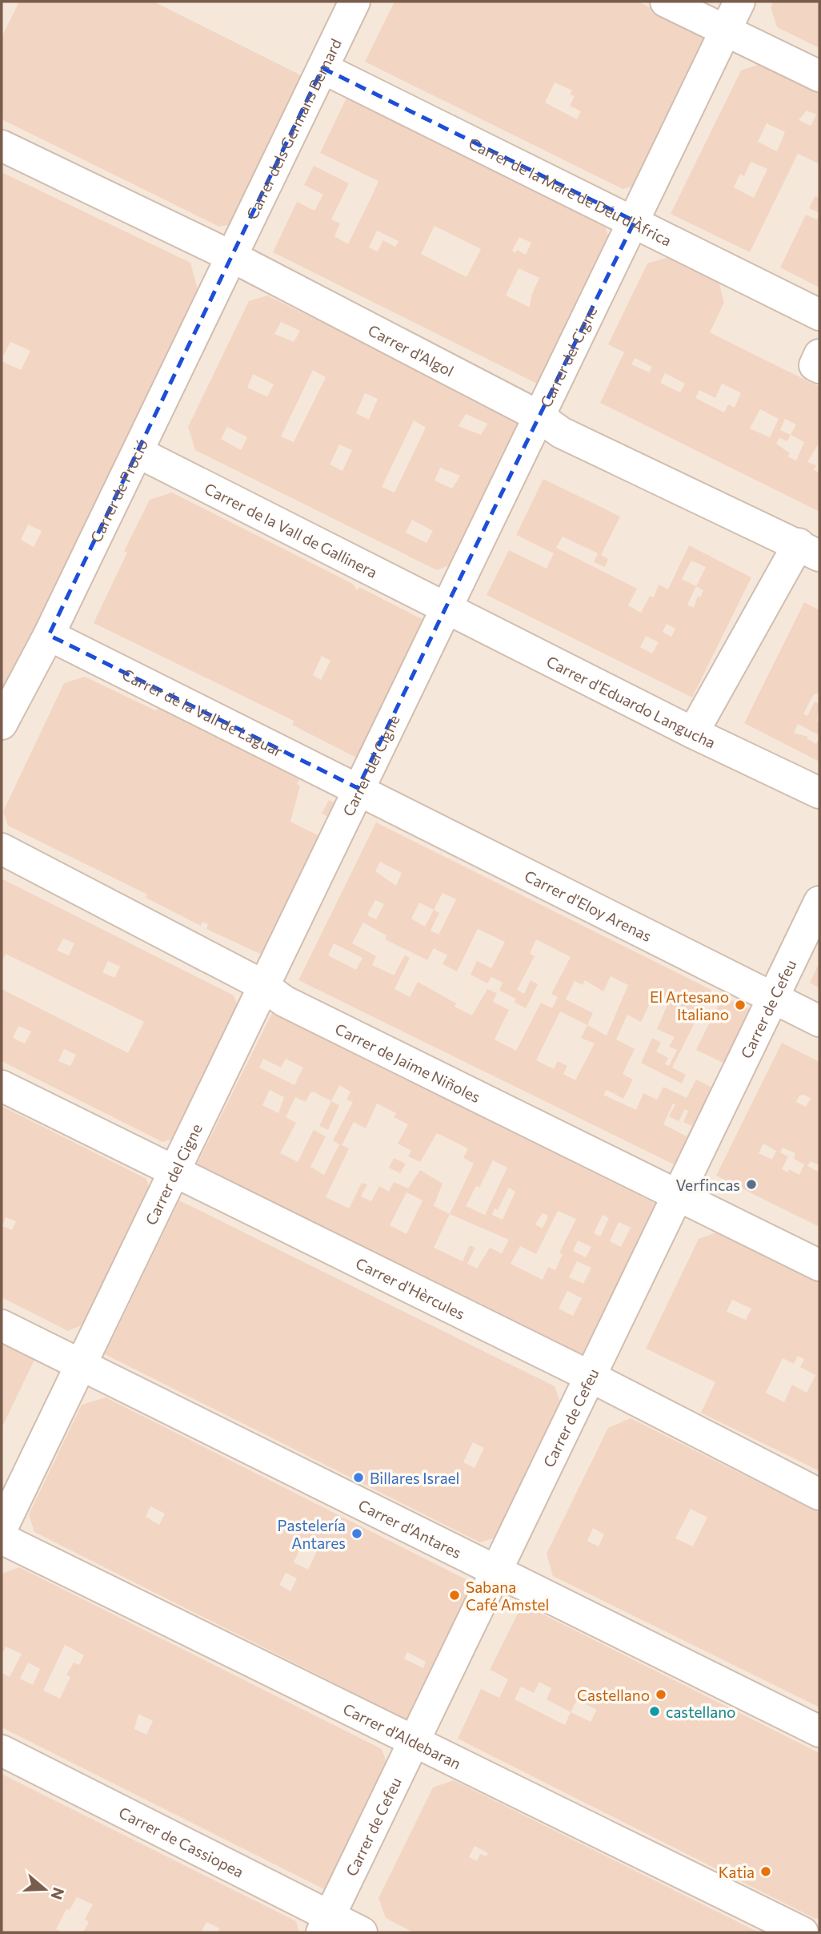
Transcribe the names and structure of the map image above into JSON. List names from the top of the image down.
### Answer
{
  "streets": {
    "street": [
      "Carrer dels Germans Bernard",
      "Carrer de la Mare de Déu d'Àfrica",
      "Carrer d'Algol",
      "Carrer del Cigne",
      "Carrer de Proció",
      "Carrer de la Vall de Gallinera",
      "Carrer d'Eduardo Langucha",
      "Carrer de la Vall de Laguar",
      "Carrer d'Eloy Arenas",
      "Carrer de Cefeu",
      "Carrer de Jaime Niñoles",
      "Carrer d'Hèrcules",
      "Carrer d'Antares",
      "Carrer d'Aldebaran",
      "Carrer de Cassiopea"
    ]
  },
  "crossings": [
    ["Carrer dels Germans Bernard", "Carrer de la Mare de Déu d'Àfrica"],
    ["Carrer dels Germans Bernard", "Carrer d'Algol"],
    ["Carrer dels Germans Bernard", "Carrer de Proció"],
    ["Carrer de la Mare de Déu d'Àfrica", "Carrer del Cigne"],
    ["Carrer d'Algol", "Carrer del Cigne"],
    ["Carrer d'Algol", "Carrer de Proció"],
    ["Carrer del Cigne", "Carrer de la Vall de Gallinera"],
    ["Carrer del Cigne", "Carrer d'Eduardo Langucha"],
    ["Carrer del Cigne", "Carrer de la Vall de Laguar"],
    ["Carrer del Cigne", "Carrer d'Eloy Arenas"],
    ["Carrer del Cigne", "Carrer de Jaime Niñoles"],
    ["Carrer del Cigne", "Carrer d'Hèrcules"],
    ["Carrer del Cigne", "Carrer d'Antares"],
    ["Carrer de Proció", "Carrer de la Vall de Gallinera"],
    ["Carrer de Proció", "Carrer de la Vall de Laguar"],
    ["Carrer de la Vall de Gallinera", "Carrer d'Eduardo Langucha"],
    ["Carrer de la Vall de Laguar", "Carrer d'Eloy Arenas"],
    ["Carrer d'Eloy Arenas", "Carrer de Cefeu"],
    ["Carrer de Cefeu", "Carrer de Jaime Niñoles"],
    ["Carrer de Cefeu", "Carrer d'Hèrcules"],
    ["Carrer de Cefeu", "Carrer d'Antares"],
    ["Carrer de Cefeu", "Carrer d'Aldebaran"],
    ["Carrer de Cefeu", "Carrer de Cassiopea"]
  ],
  "places": [
    "El Artesano Italiano",
    "Verfincas",
    "Billares Israel",
    "Pastelería Antares",
    "Sabana Café Amstel",
    "Castellano",
    "castellano",
    "Katia"
  ],
  "north": "right"
}
